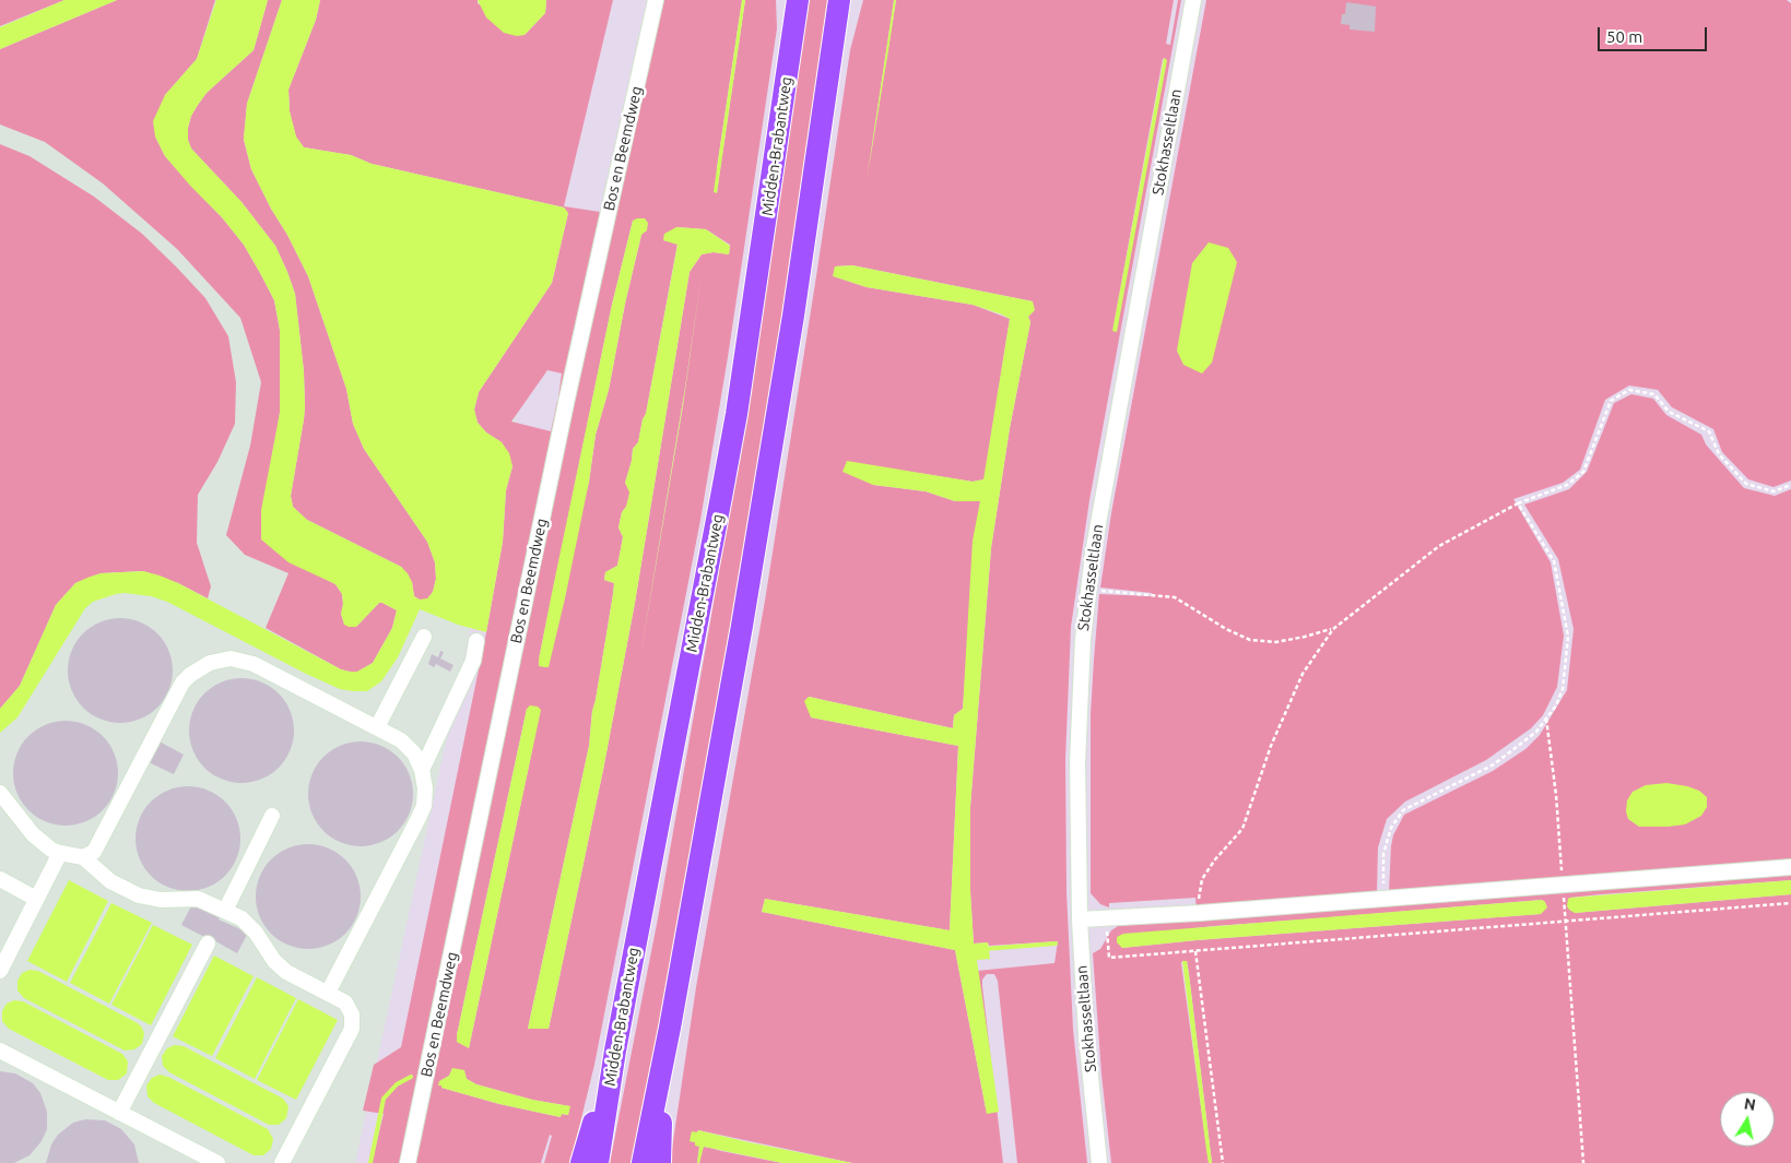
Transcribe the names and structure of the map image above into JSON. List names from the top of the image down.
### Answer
{
  "streets": {
    "highway": ["Midden-Brabantweg"],
    "street": ["Stokhasseltlaan", "Bos en Beemdweg"]
  },
  "scale_bar": "50 m",
  "north": "top"
}
